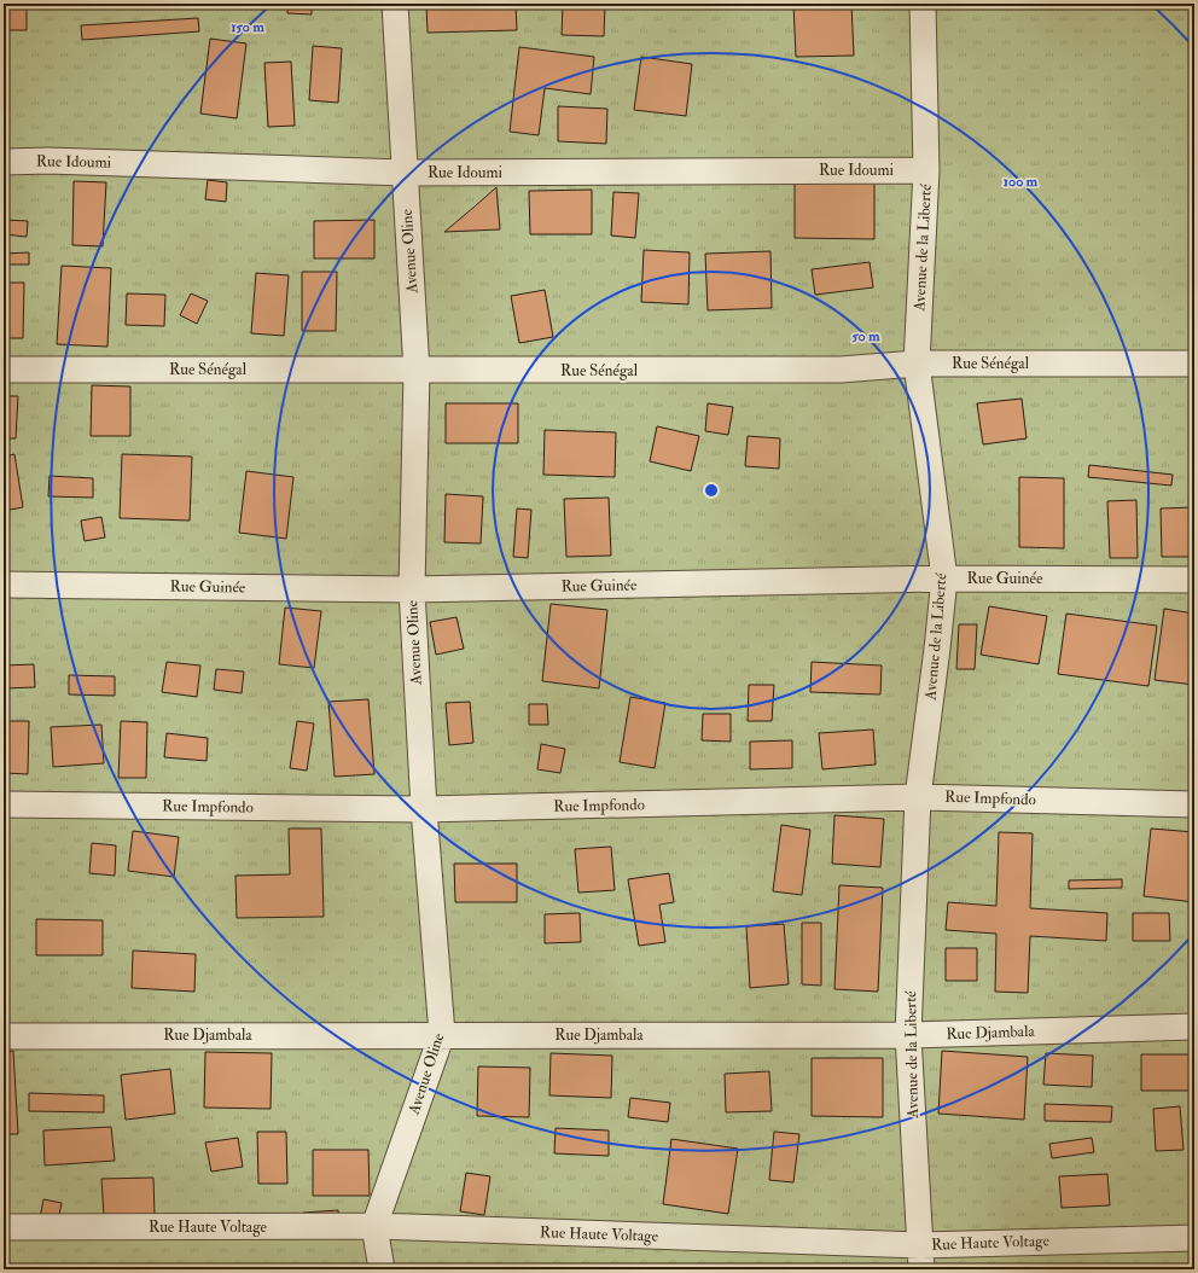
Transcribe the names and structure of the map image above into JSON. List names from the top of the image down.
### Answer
{
  "streets": {
    "street": [
      "Rue Idoumi",
      "Avenue de la Liberté",
      "Avenue Oline",
      "Rue Sénégal",
      "Rue Guinée",
      "Rue Impfondo",
      "Rue Djambala",
      "Rue Haute Voltage"
    ]
  },
  "crossings": [
    ["Rue Idoumi", "Avenue de la Liberté"],
    ["Rue Idoumi", "Avenue Oline"],
    ["Avenue de la Liberté", "Rue Sénégal"],
    ["Avenue de la Liberté", "Rue Guinée"],
    ["Avenue de la Liberté", "Rue Impfondo"],
    ["Avenue de la Liberté", "Rue Djambala"],
    ["Avenue de la Liberté", "Rue Haute Voltage"],
    ["Avenue Oline", "Rue Sénégal"],
    ["Avenue Oline", "Rue Guinée"],
    ["Avenue Oline", "Rue Impfondo"],
    ["Avenue Oline", "Rue Djambala"],
    ["Avenue Oline", "Rue Haute Voltage"]
  ],
  "rings": ["150 m", "100 m", "50 m"]
}
